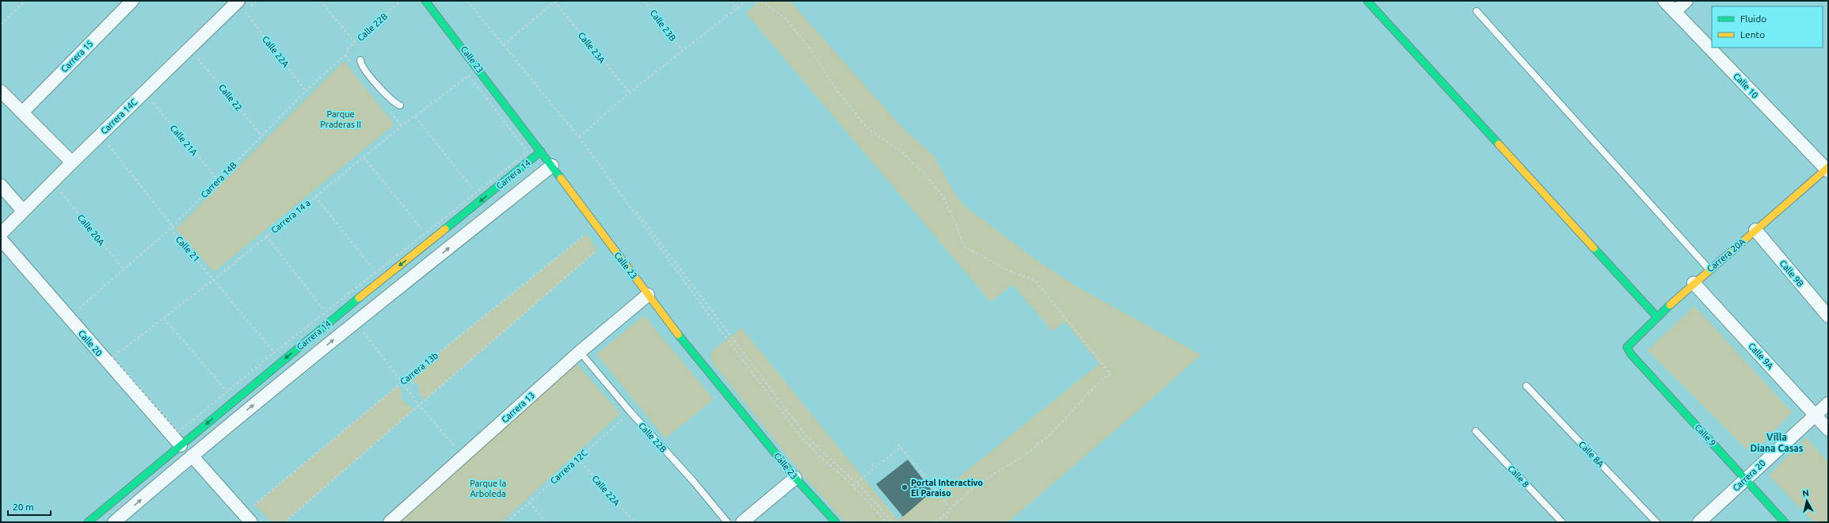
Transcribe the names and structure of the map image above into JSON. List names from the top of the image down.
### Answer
{
  "streets": {
    "street": [
      "Carrera 15",
      "Calle 23",
      "Calle 10",
      "Carrera 14C",
      "Carrera 14",
      "Carrera 20A",
      "Calle 9B",
      "Calle 20",
      "Calle 9A",
      "Carrera 13",
      "Calle 9",
      "Carrera 20"
    ],
    "lane": ["Calle 22B", "Calle 8A", "Calle 8"],
    "path": [
      "Calle 23B",
      "Calle 23A",
      "Calle 22A",
      "Calle 22",
      "Calle 21A",
      "Carrera 14B",
      "Carrera 14 a",
      "Calle 20A",
      "Calle 21",
      "Carrera 13b",
      "Carrera 12C"
    ]
  },
  "crossings": [
    ["Calle 22B", "Carrera 14B"],
    ["Calle 22B", "Carrera 13"],
    ["Calle 22B", "Carrera 12C"],
    ["Calle 22A", "Carrera 14B"],
    ["Calle 22A", "Carrera 12C"],
    ["Calle 23", "Carrera 14"],
    ["Calle 23", "Carrera 13b"],
    ["Calle 23", "Carrera 13"],
    ["Calle 10", "Carrera 20A"],
    ["Calle 22", "Carrera 14B"],
    ["Calle 21A", "Carrera 14B"],
    ["Carrera 14", "Calle 20"],
    ["Carrera 14B", "Calle 20A"],
    ["Carrera 14B", "Calle 21"],
    ["Carrera 14 a", "Calle 21"],
    ["Carrera 20A", "Calle 9B"],
    ["Carrera 20A", "Calle 9A"],
    ["Carrera 20A", "Calle 9"],
    ["Calle 9A", "Carrera 20"],
    ["Calle 9", "Carrera 20"]
  ],
  "districts": ["Villa Diana Casas"],
  "parks": ["Parque Praderas II", "Parque la Arboleda"],
  "places": ["Portal Interactivo El Paraiso"],
  "legend": ["Fluido", "Lento"],
  "scale_bar": "20 m",
  "north": "top"
}
